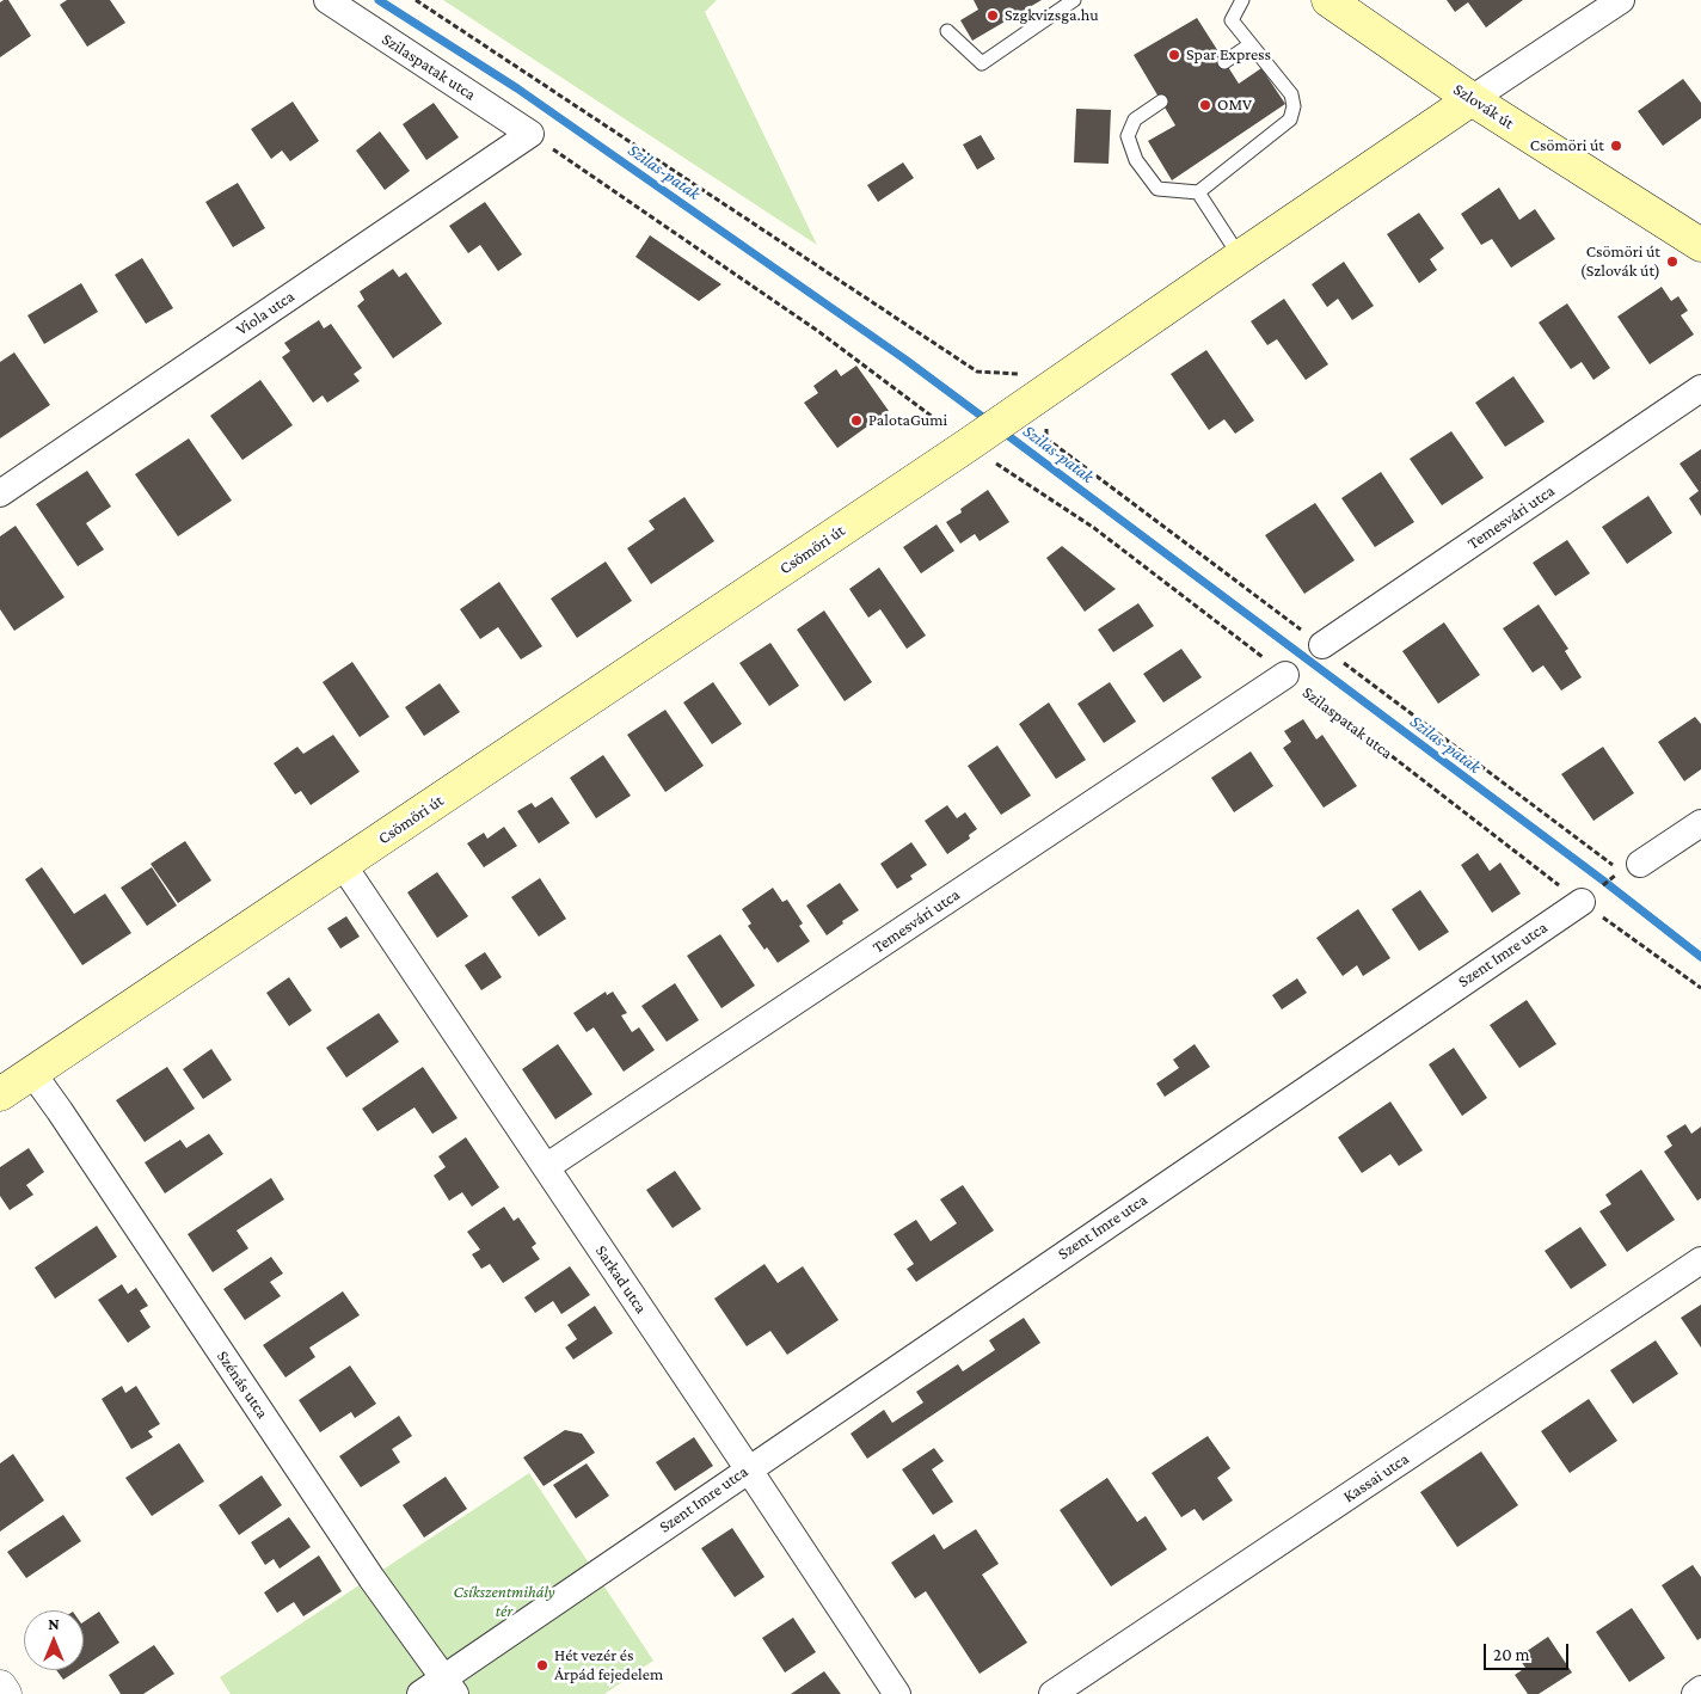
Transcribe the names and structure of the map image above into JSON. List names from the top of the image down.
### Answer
{
  "streets": {
    "main road": ["Szlovák út", "Csömöri út"],
    "street": [
      "Szilaspatak utca",
      "Viola utca",
      "Temesvári utca",
      "Szent Imre utca",
      "Sarkad utca",
      "Szénás utca",
      "Kassai utca"
    ]
  },
  "crossings": [
    ["Szilaspatak utca", "Viola utca"],
    ["Szilaspatak utca", "Temesvári utca"],
    ["Szilaspatak utca", "Csömöri út"],
    ["Szilaspatak utca", "Szent Imre utca"],
    ["Szlovák út", "Csömöri út"],
    ["Temesvári utca", "Sarkad utca"],
    ["Csömöri út", "Sarkad utca"],
    ["Csömöri út", "Szénás utca"],
    ["Szent Imre utca", "Sarkad utca"],
    ["Szent Imre utca", "Szénás utca"]
  ],
  "water": ["Szilas-patak"],
  "parks": ["Csíkszentmihály tér"],
  "places": [
    "Szgkvizsga.hu",
    "Spar Express",
    "OMV",
    "Csömöri út",
    "Csömöri út (Szlovák út)",
    "PalotaGumi",
    "Hét vezér és Árpád fejedelem"
  ],
  "scale_bar": "20 m",
  "north": "top"
}
